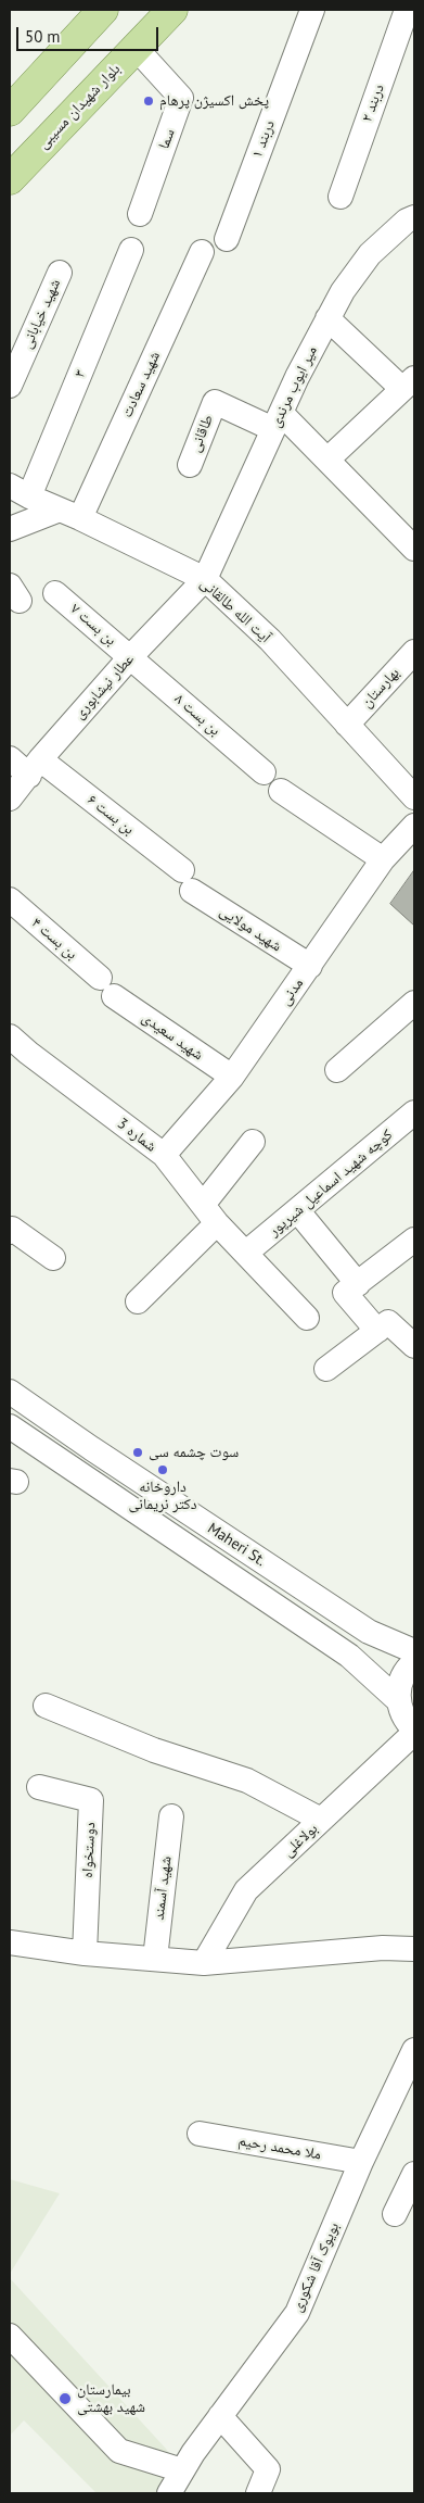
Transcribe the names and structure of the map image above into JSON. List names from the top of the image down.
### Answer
{
  "streets": {
    "main road": ["بلوار شهیدان مسیبی"],
    "street": [
      "دربند ۲",
      "سما",
      "دربند ۱",
      "شهید خیابانی",
      "۳",
      "شهید سعادت",
      "میر ایوب مرندی",
      "طاقانی",
      "آیت الله طالقانی",
      "بن بست ۷",
      "عطار نیشابوری",
      "بهارستان",
      "بن بست ۸",
      "بن بست ۶",
      "شهید مولایی",
      "بن بست ۴",
      "مدنی",
      "شهید سعیدی",
      "شماره 3",
      "کوچه شهید اسماعیل شیرپور",
      "Maheri St.",
      "بولاغلی",
      "دوستخواه",
      "شهید آسمند",
      "ملا محمد رحیم",
      "بویوک آقا شکوری"
    ]
  },
  "crossings": [
    ["بلوار شهیدان مسیبی", "سما"],
    ["۳", "آیت الله طالقانی"],
    ["شهید سعادت", "آیت الله طالقانی"],
    ["میر ایوب مرندی", "طاقانی"],
    ["میر ایوب مرندی", "آیت الله طالقانی"],
    ["میر ایوب مرندی", "عطار نیشابوری"],
    ["آیت الله طالقانی", "عطار نیشابوری"],
    ["آیت الله طالقانی", "بهارستان"],
    ["بن بست ۷", "عطار نیشابوری"],
    ["بن بست ۷", "بن بست ۸"],
    ["عطار نیشابوری", "بن بست ۸"],
    ["عطار نیشابوری", "بن بست ۶"],
    ["بن بست ۶", "شهید مولایی"],
    ["شهید مولایی", "مدنی"],
    ["بن بست ۴", "شهید سعیدی"],
    ["مدنی", "شهید سعیدی"],
    ["مدنی", "شماره 3"],
    ["شماره 3", "کوچه شهید اسماعیل شیرپور"],
    ["ملا محمد رحیم", "بویوک آقا شکوری"]
  ],
  "places": [
    "پخش اکسیژن پرهام",
    "سوت چشمه سی",
    "داروخانه دكتر نریمانی",
    "بیمارستان شهید بهشتی"
  ],
  "scale_bar": "50 m"
}
